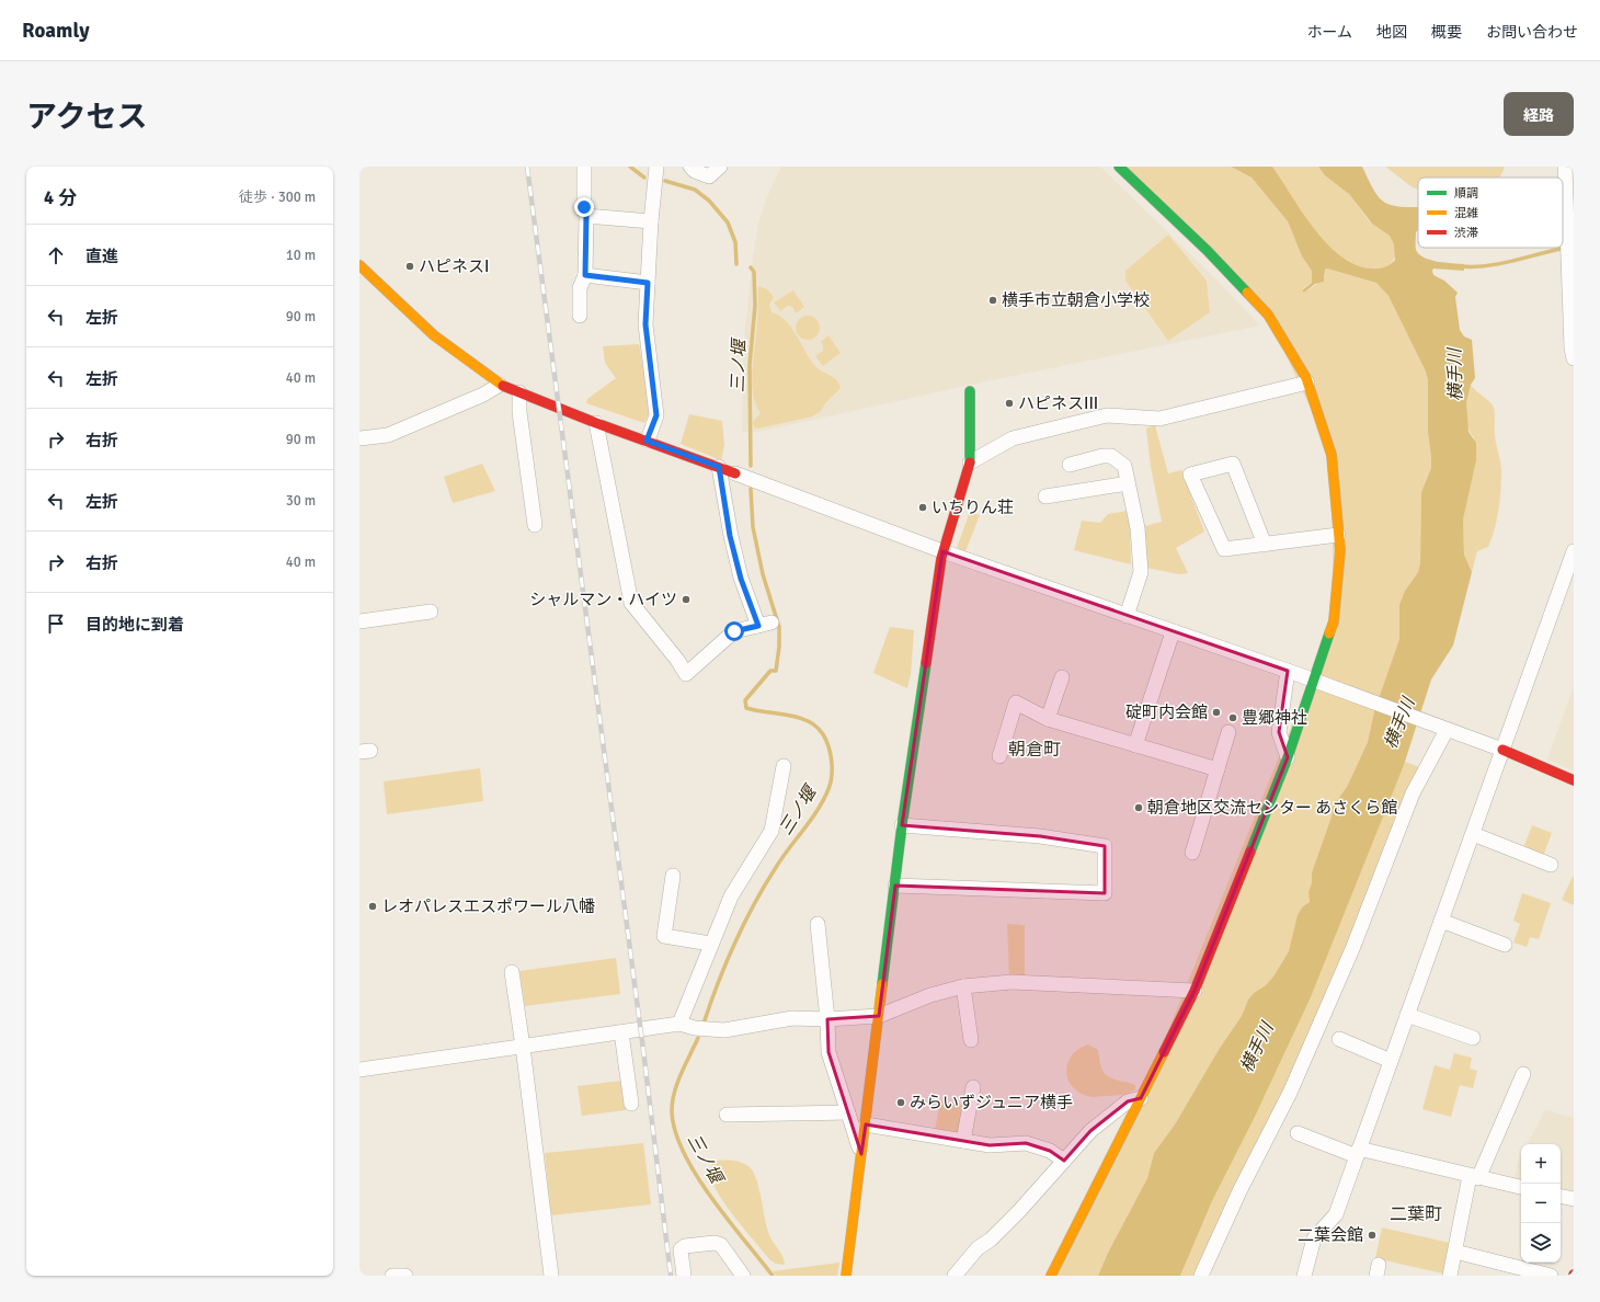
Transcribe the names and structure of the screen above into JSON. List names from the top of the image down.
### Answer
{
  "districts": ["朝倉町", "二葉町"],
  "water": ["三ノ堰", "横手川"],
  "places": [
    "ハピネスI",
    "横手市立朝倉小学校",
    "ハピネスIII",
    "いちりん荘",
    "シャルマン・ハイツ",
    "碇町内会館",
    "豊郷神社",
    "朝倉地区交流センター あさくら館",
    "レオパレスエスポワール八幡",
    "みらいずジュニア横手",
    "二葉会館"
  ],
  "legend": ["順調", "混雑", "渋滞"],
  "page": {
    "header": "Roamly",
    "nav": [
      "ホーム",
      "地図",
      "概要",
      "お問い合わせ"
    ],
    "title": "アクセス",
    "buttons": "経路",
    "heading": ["4 分", "徒歩 · 300 m"],
    "list": [
      ["直進", "10 m"],
      ["左折", "90 m"],
      ["左折", "40 m"],
      ["右折", "90 m"],
      ["左折", "30 m"],
      ["右折", "40 m"],
      "目的地に到着"
    ],
    "map_buttons": ["+", "−"]
  }
}
